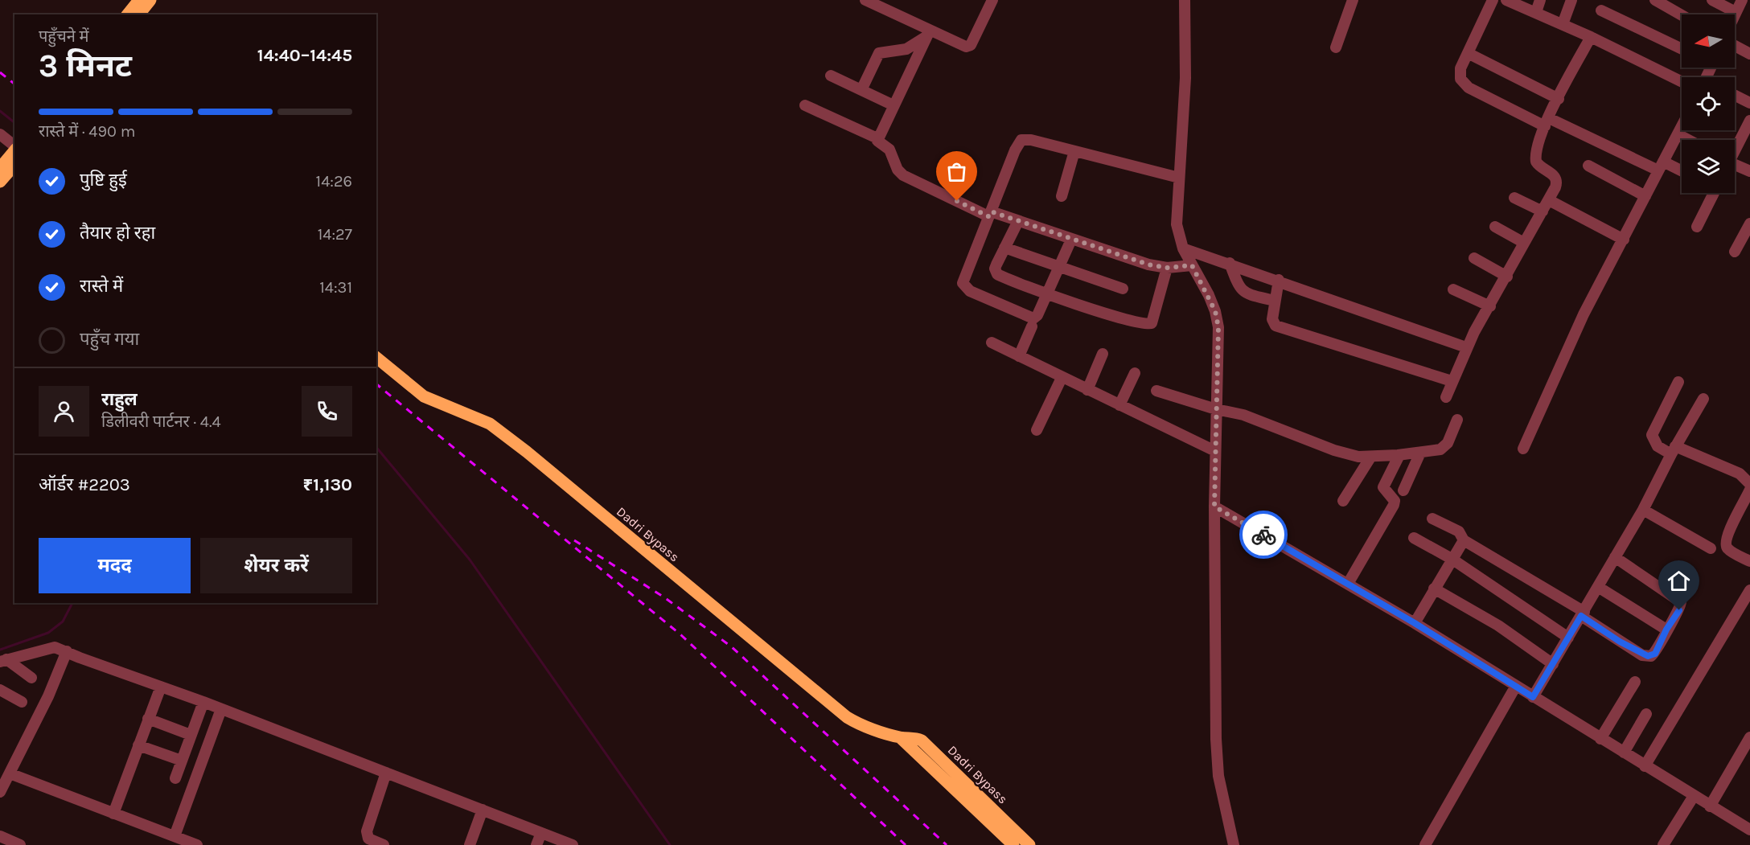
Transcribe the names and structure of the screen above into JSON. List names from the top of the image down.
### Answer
{
  "streets": {
    "main road": ["Dadri Bypass"]
  },
  "north": "left",
  "page": {
    "heading": ["3 मिनट", "पहुँचने में", "14:40–14:45"],
    "panel": [
      "राहुल",
      "डिलीवरी पार्टनर · 4.4",
      "ऑर्डर #2203",
      "₹1,130"
    ],
    "bar": "रास्ते में · 490 m",
    "list": [
      ["पुष्टि हुई", "14:26"],
      ["तैयार हो रहा", "14:27"],
      ["रास्ते में", "14:31"],
      "पहुँच गया"
    ],
    "buttons": ["मदद", "शेयर करें"]
  }
}
